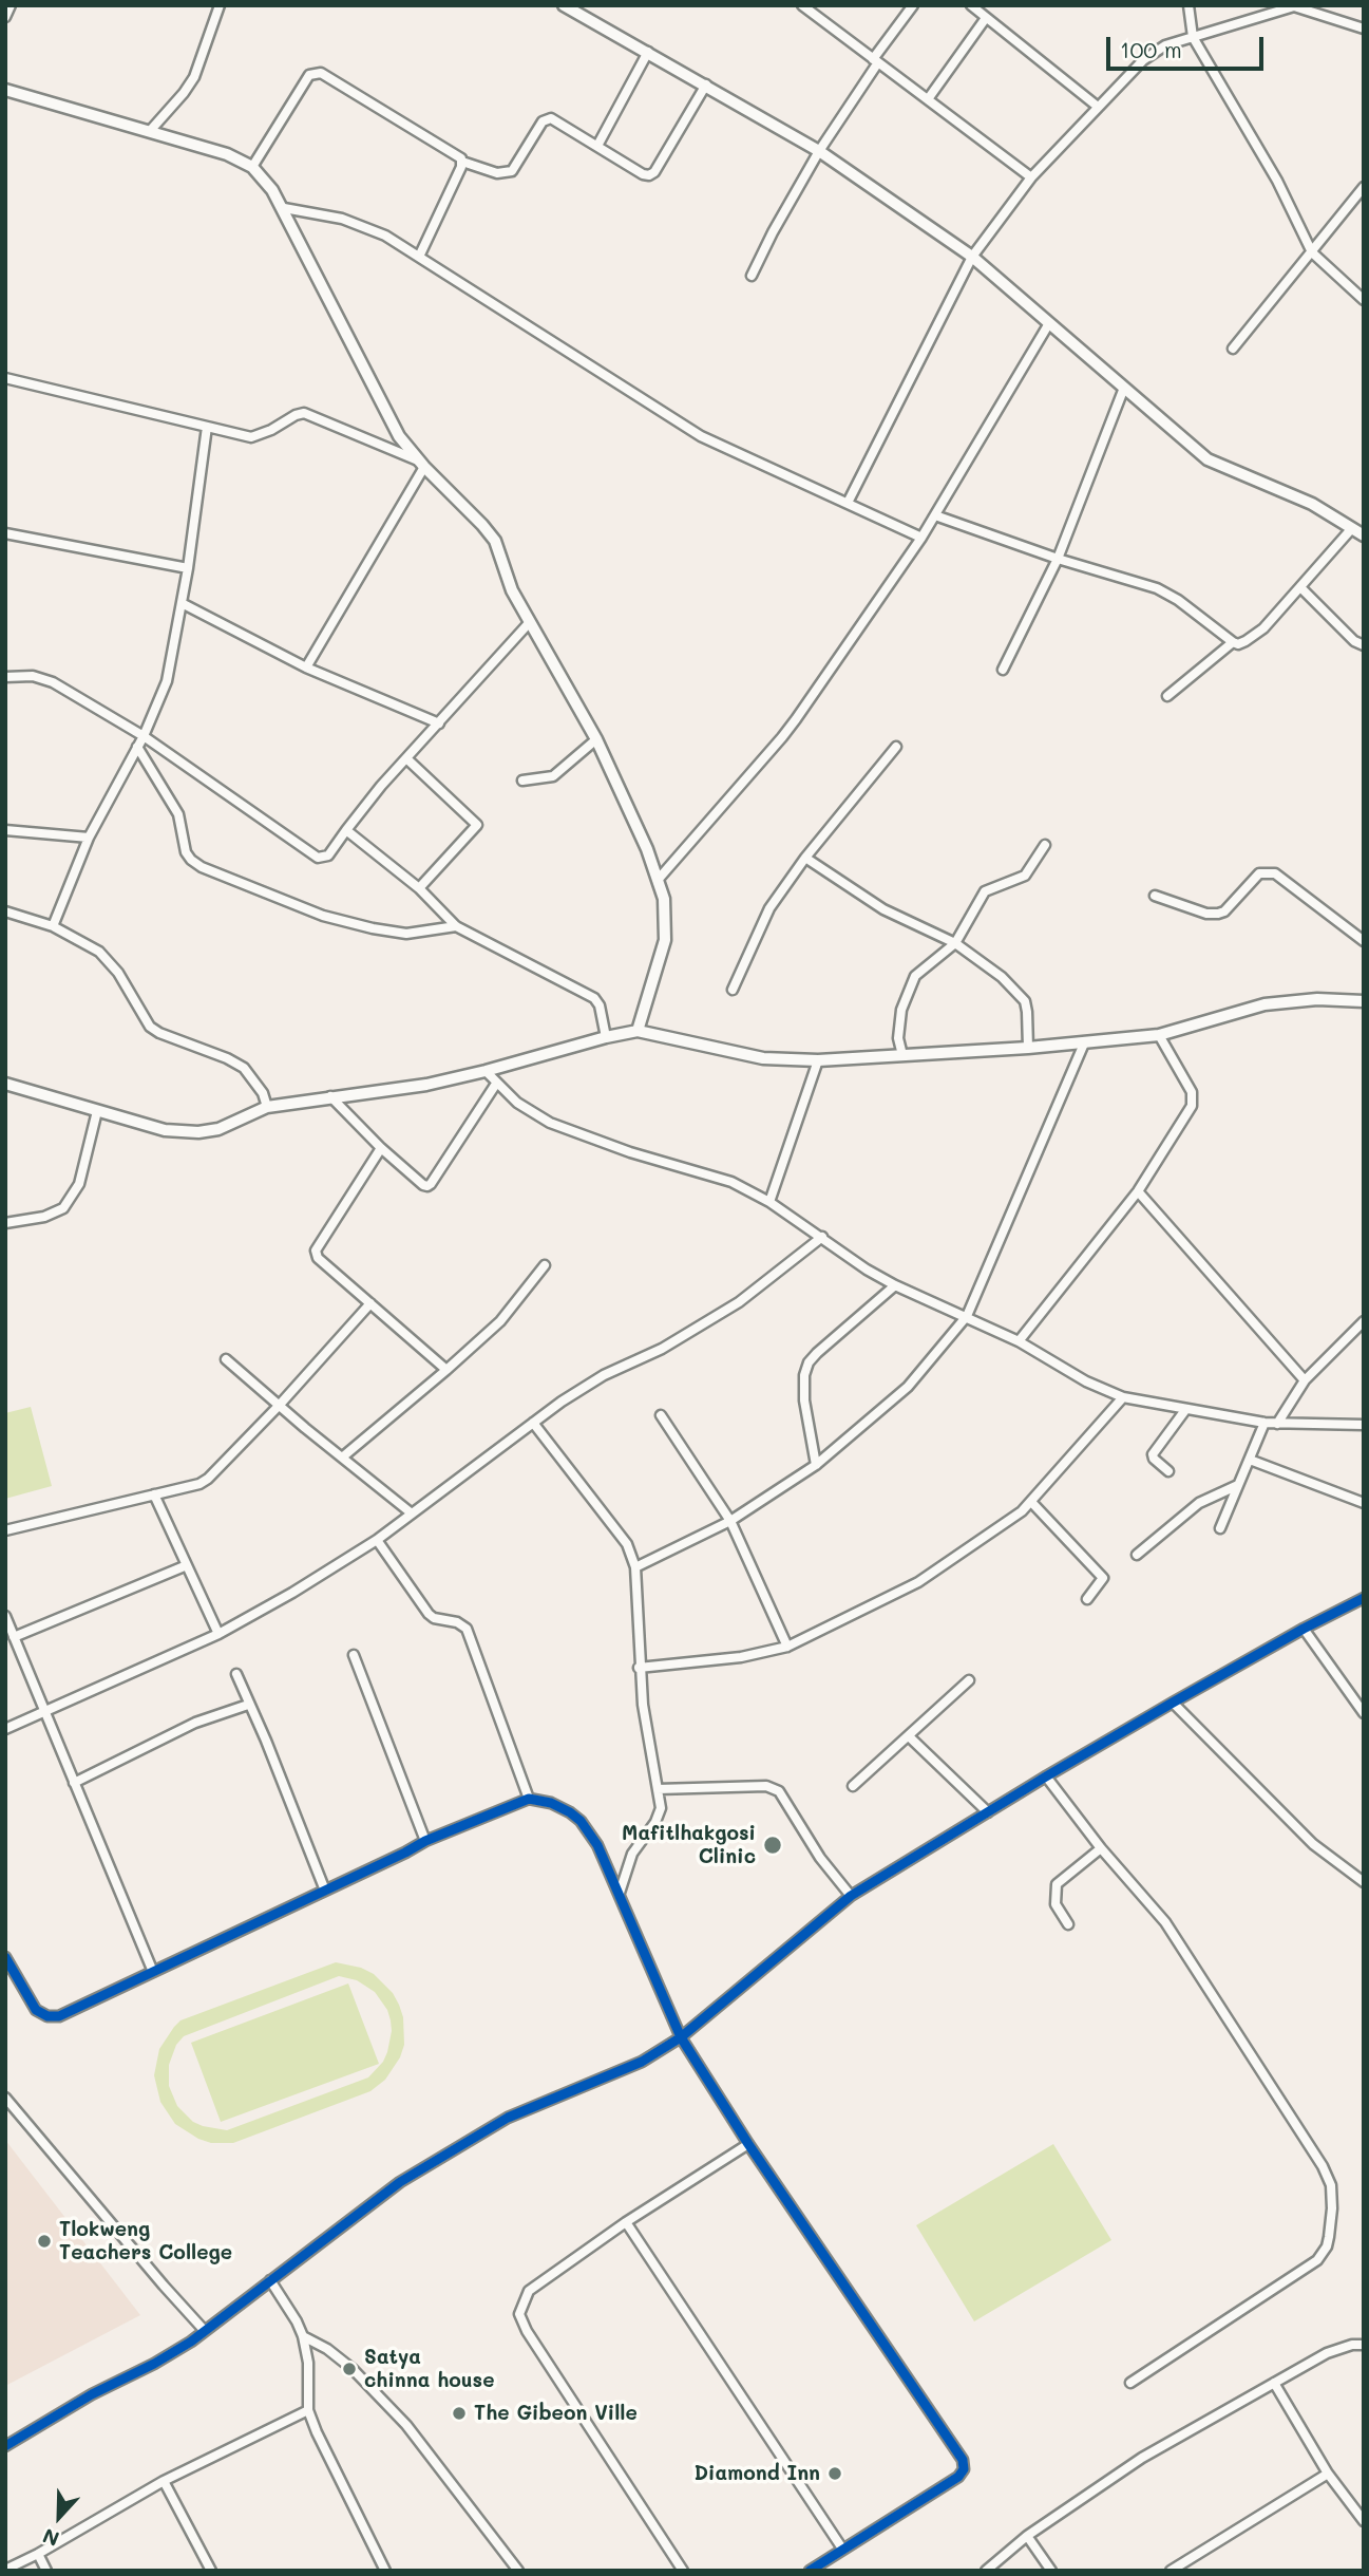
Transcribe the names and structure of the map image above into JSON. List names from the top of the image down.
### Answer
{
  "places": [
    "Mafitlhakgosi Clinic",
    "Tlokweng Teachers College",
    "Satya chinna house",
    "The Gibeon Ville",
    "Diamond Inn"
  ],
  "scale_bar": "100 m",
  "north": "bottom"
}
